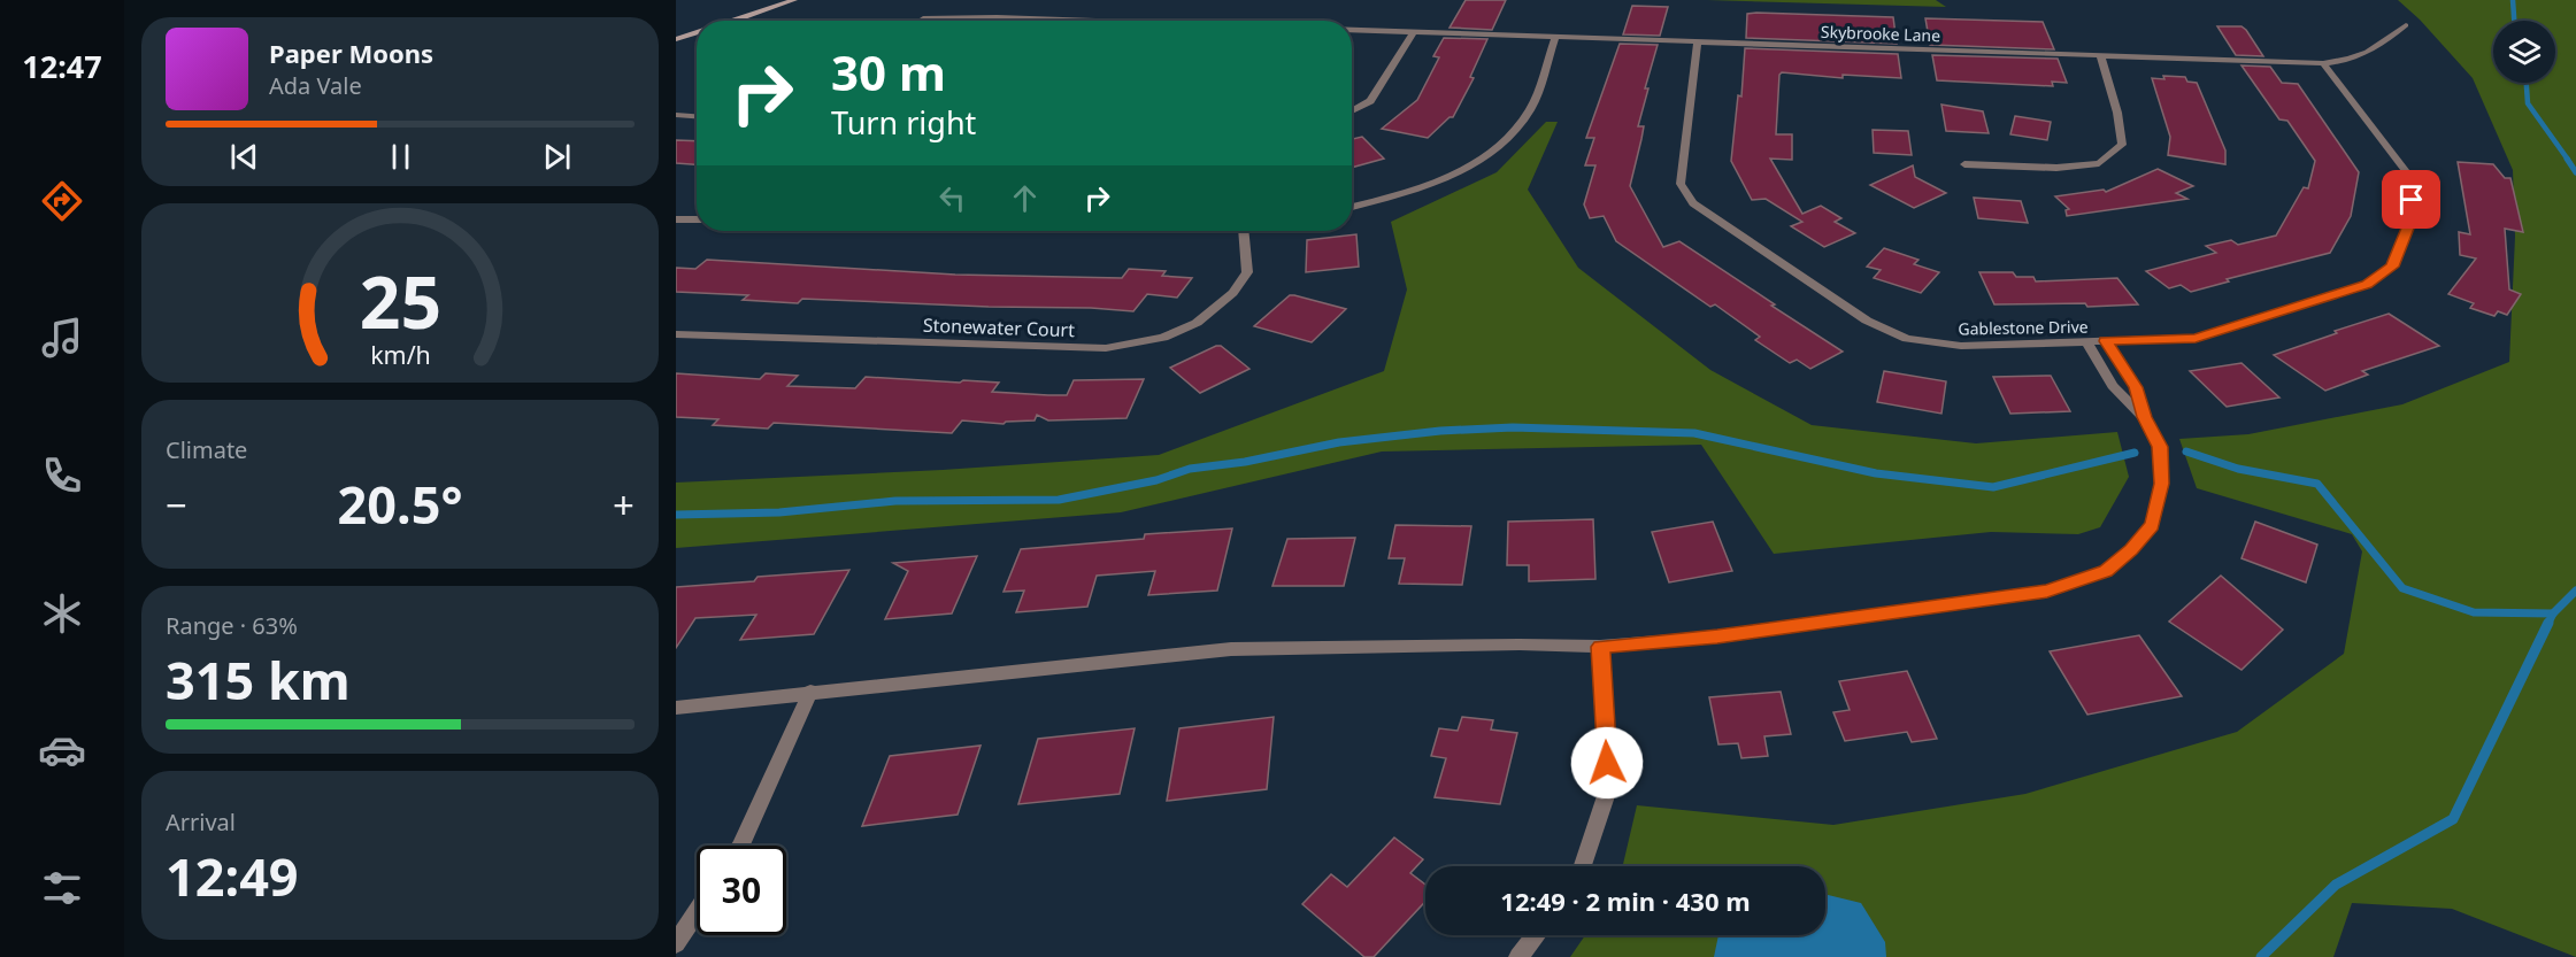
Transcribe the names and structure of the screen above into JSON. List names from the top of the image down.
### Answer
{
  "streets": {
    "street": ["Skybrooke Lane", "Stonewater Court", "Gablestone Drive"]
  },
  "crossings": [
    ["Skybrooke Lane", "Gablestone Drive"]
  ],
  "page": {
    "tabs": "12:47",
    "turn": ["30 m", "Turn right"],
    "song": ["Paper Moons", "Ada Vale"],
    "tile": [
      "Climate",
      ["Range · 63%", "315 km"],
      ["Arrival", "12:49"]
    ],
    "heat": ["−", "20.5°", "+"],
    "limit": "30",
    "trip": "12:49 · 2 min · 430 m",
    "gauge": ["25", "km/h"]
  }
}
